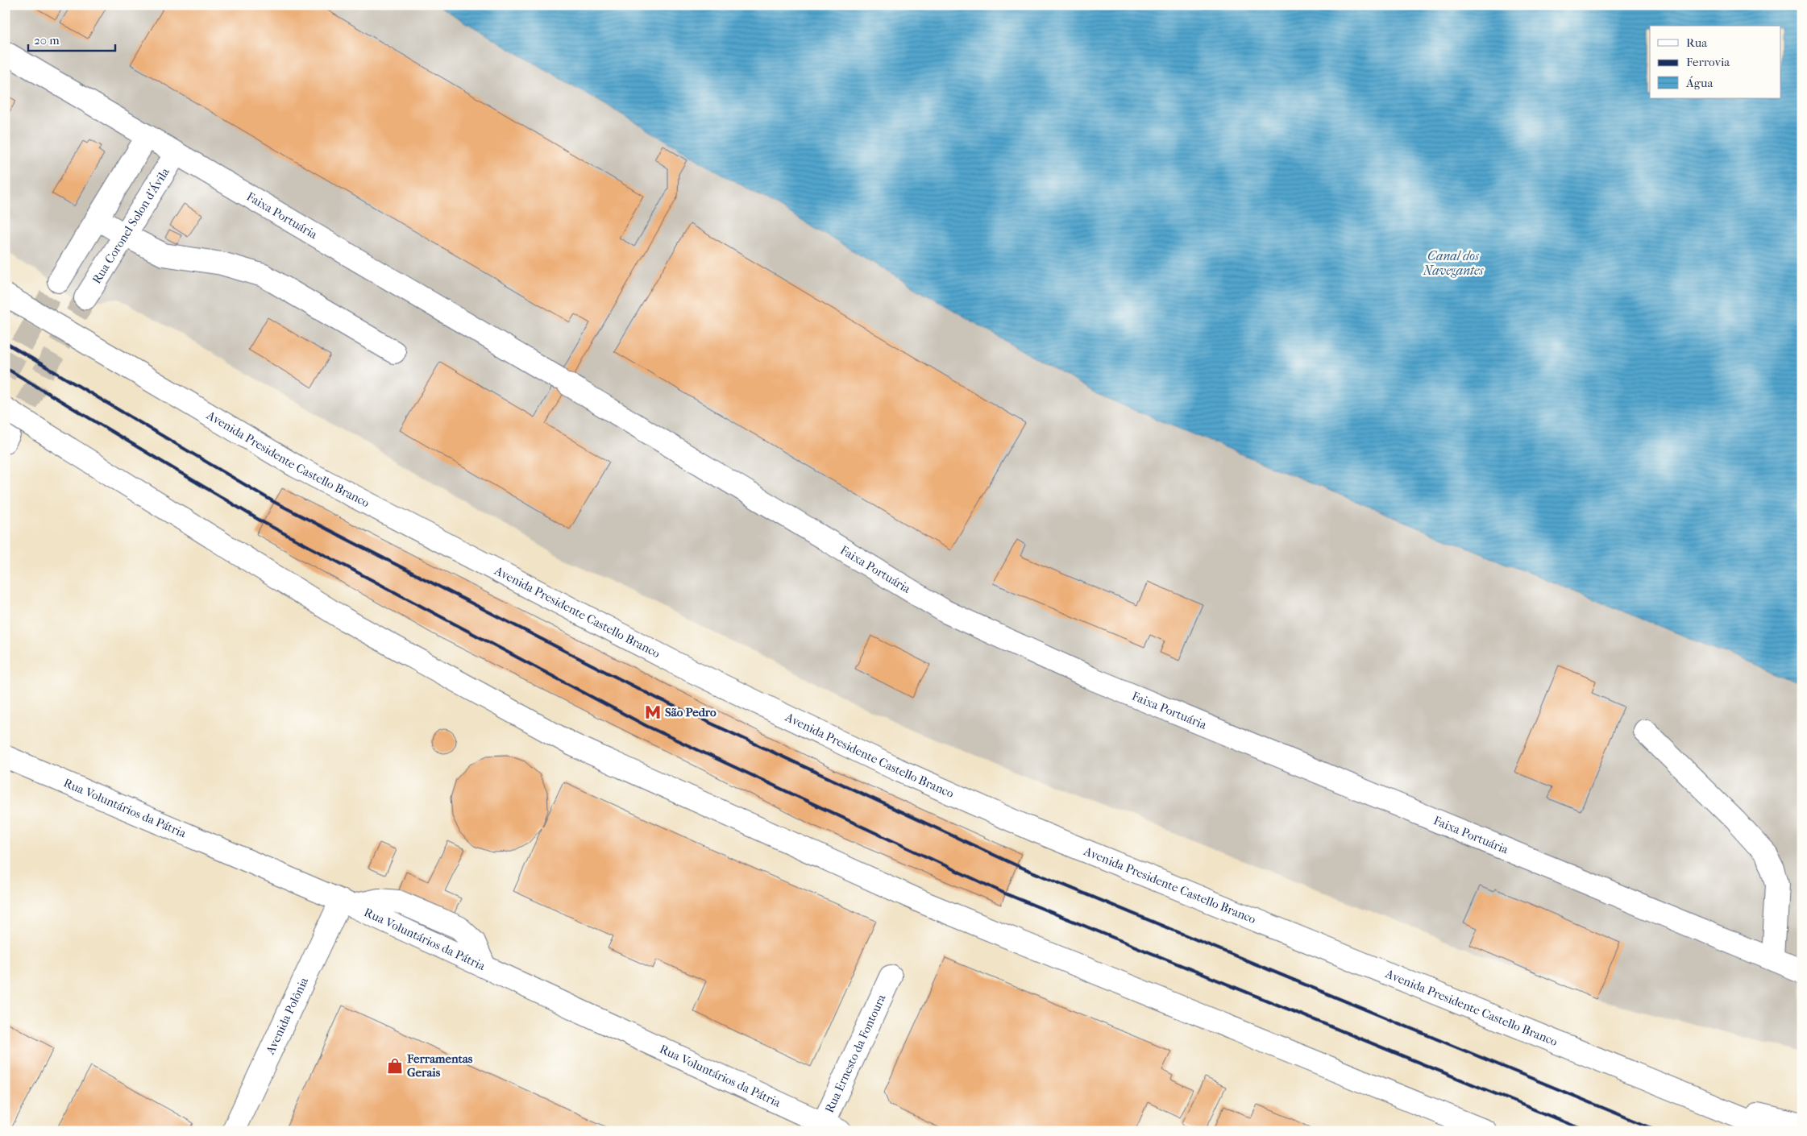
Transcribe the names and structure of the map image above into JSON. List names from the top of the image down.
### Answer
{
  "streets": {
    "main road": [
      "Faixa Portuária",
      "Rua Coronel Solon d'Ávila",
      "Avenida Presidente Castello Branco",
      "Rua Voluntários da Pátria",
      "Avenida Polônia",
      "Rua Ernesto da Fontoura"
    ]
  },
  "crossings": [
    ["Faixa Portuária", "Rua Coronel Solon d'Ávila"],
    ["Rua Voluntários da Pátria", "Avenida Polônia"],
    ["Rua Voluntários da Pátria", "Rua Ernesto da Fontoura"]
  ],
  "water": ["Canal dos Navegantes"],
  "places": {
    "metro station": ["São Pedro"],
    "shop": ["Ferramentas Gerais"]
  },
  "legend": ["Rua", "Ferrovia", "Água"],
  "scale_bar": "20 m"
}
